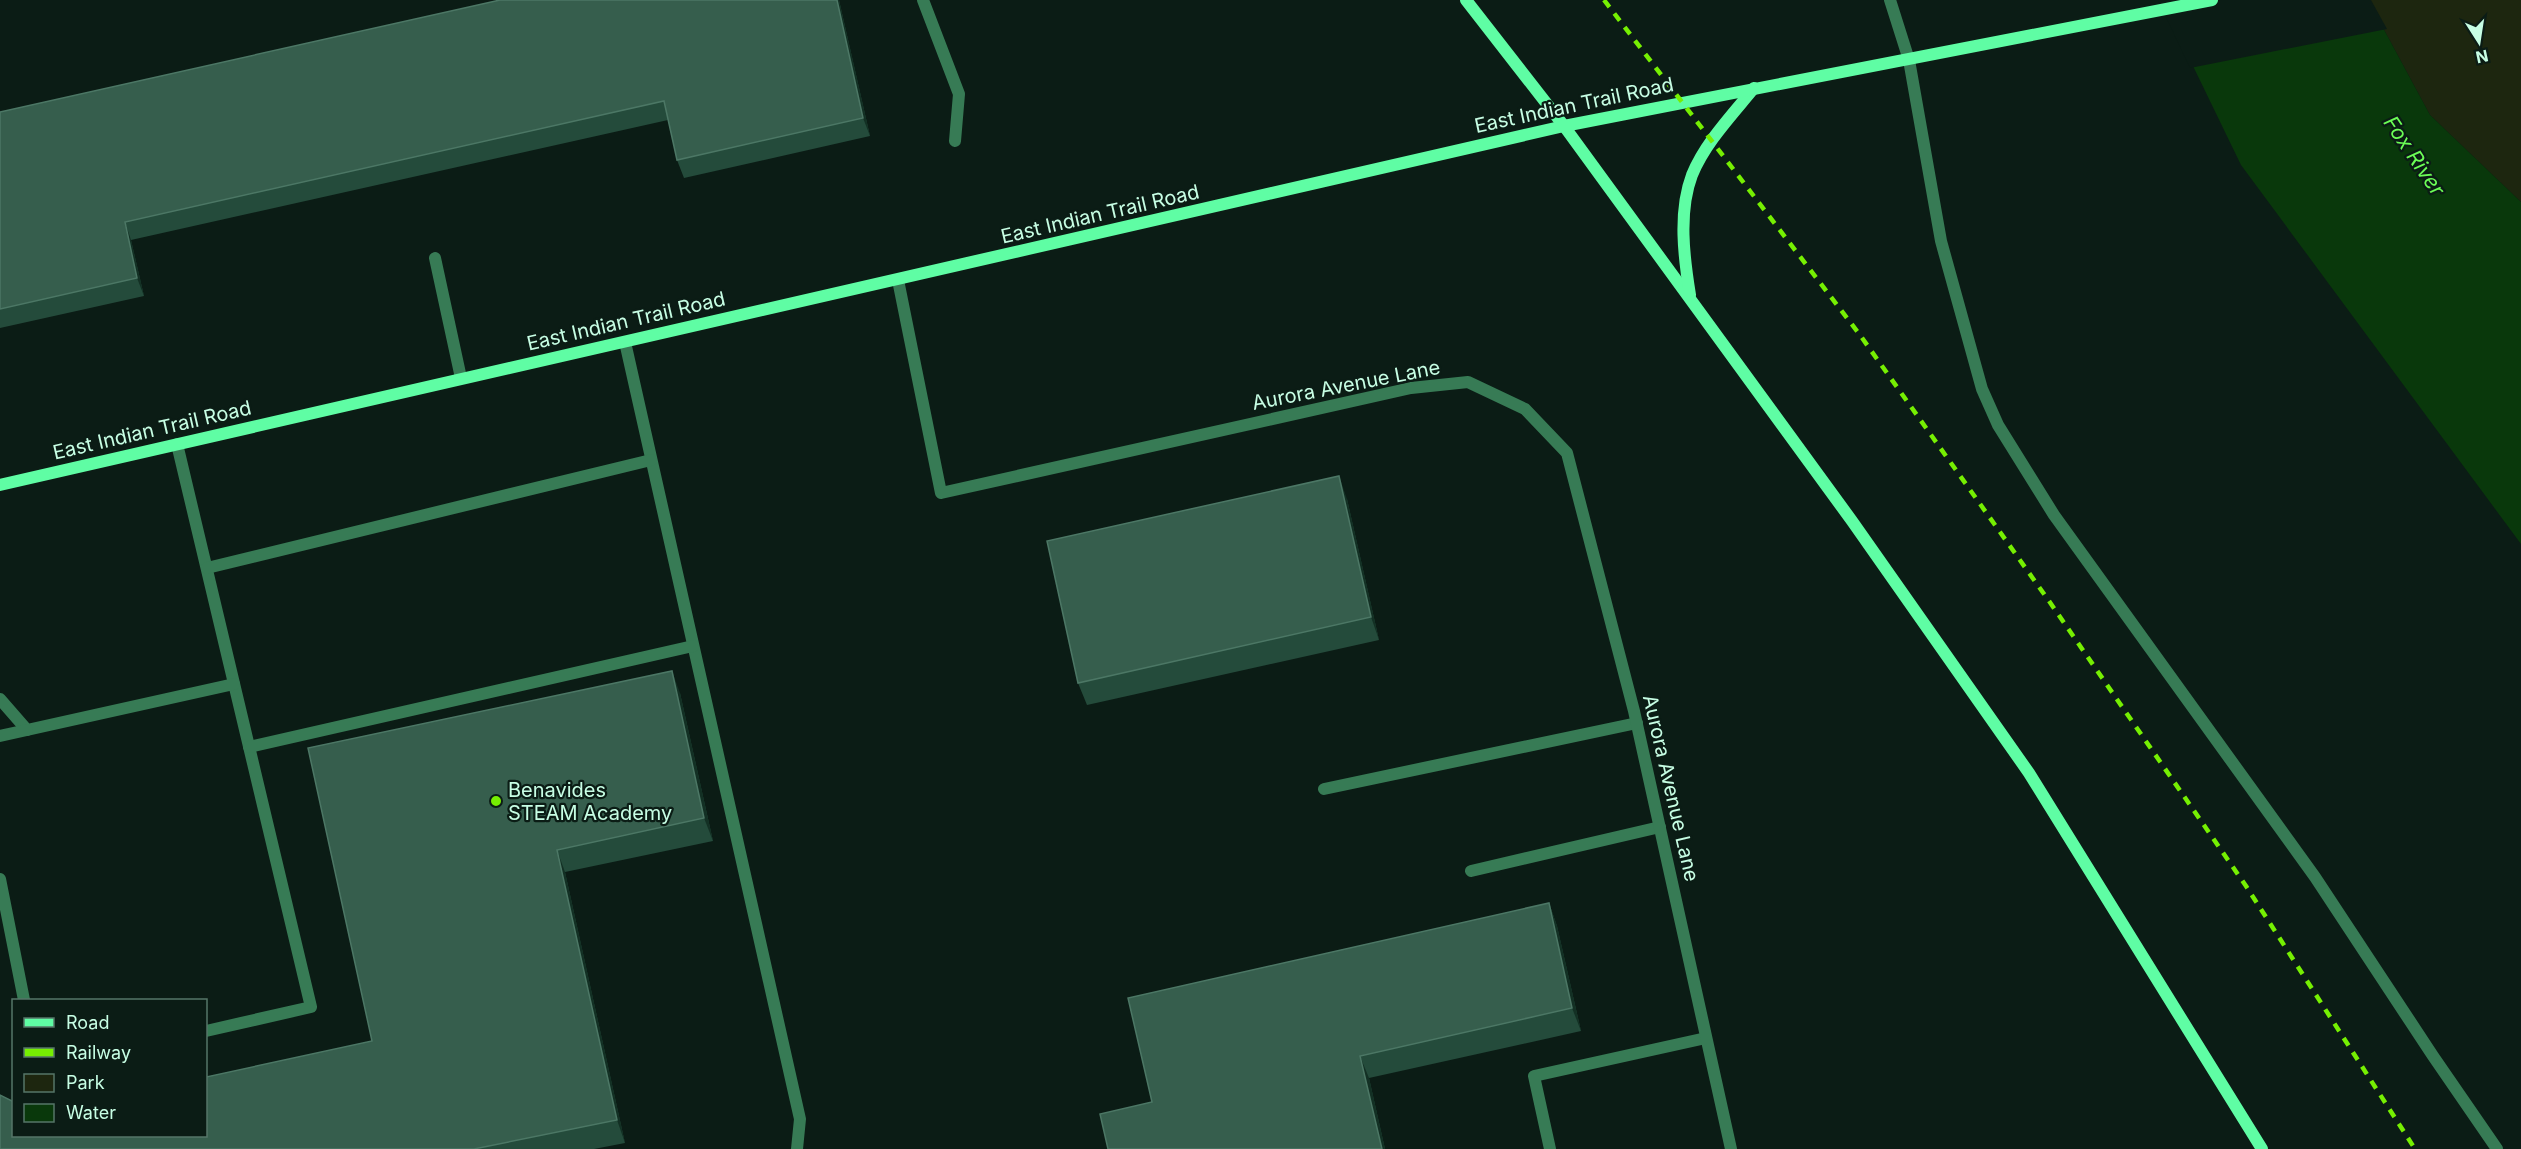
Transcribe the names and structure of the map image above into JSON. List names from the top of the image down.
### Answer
{
  "streets": {
    "main road": ["East Indian Trail Road"],
    "street": ["Aurora Avenue Lane"]
  },
  "crossings": [
    ["East Indian Trail Road", "Aurora Avenue Lane"]
  ],
  "water": ["Fox River"],
  "places": ["Benavides STEAM Academy"],
  "legend": [
    "Road",
    "Railway",
    "Park",
    "Water"
  ],
  "north": "bottom"
}
